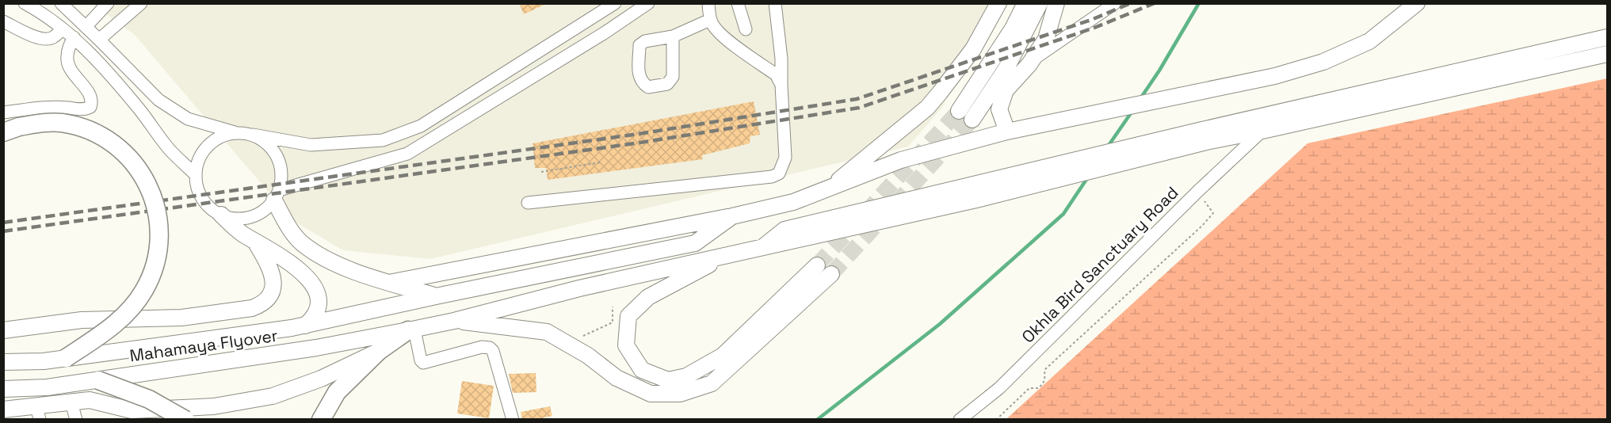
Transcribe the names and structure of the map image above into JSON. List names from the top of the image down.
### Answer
{
  "streets": {
    "main road": ["Mahamaya Flyover"],
    "street": ["Okhla Bird Sanctuary Road"]
  }
}
